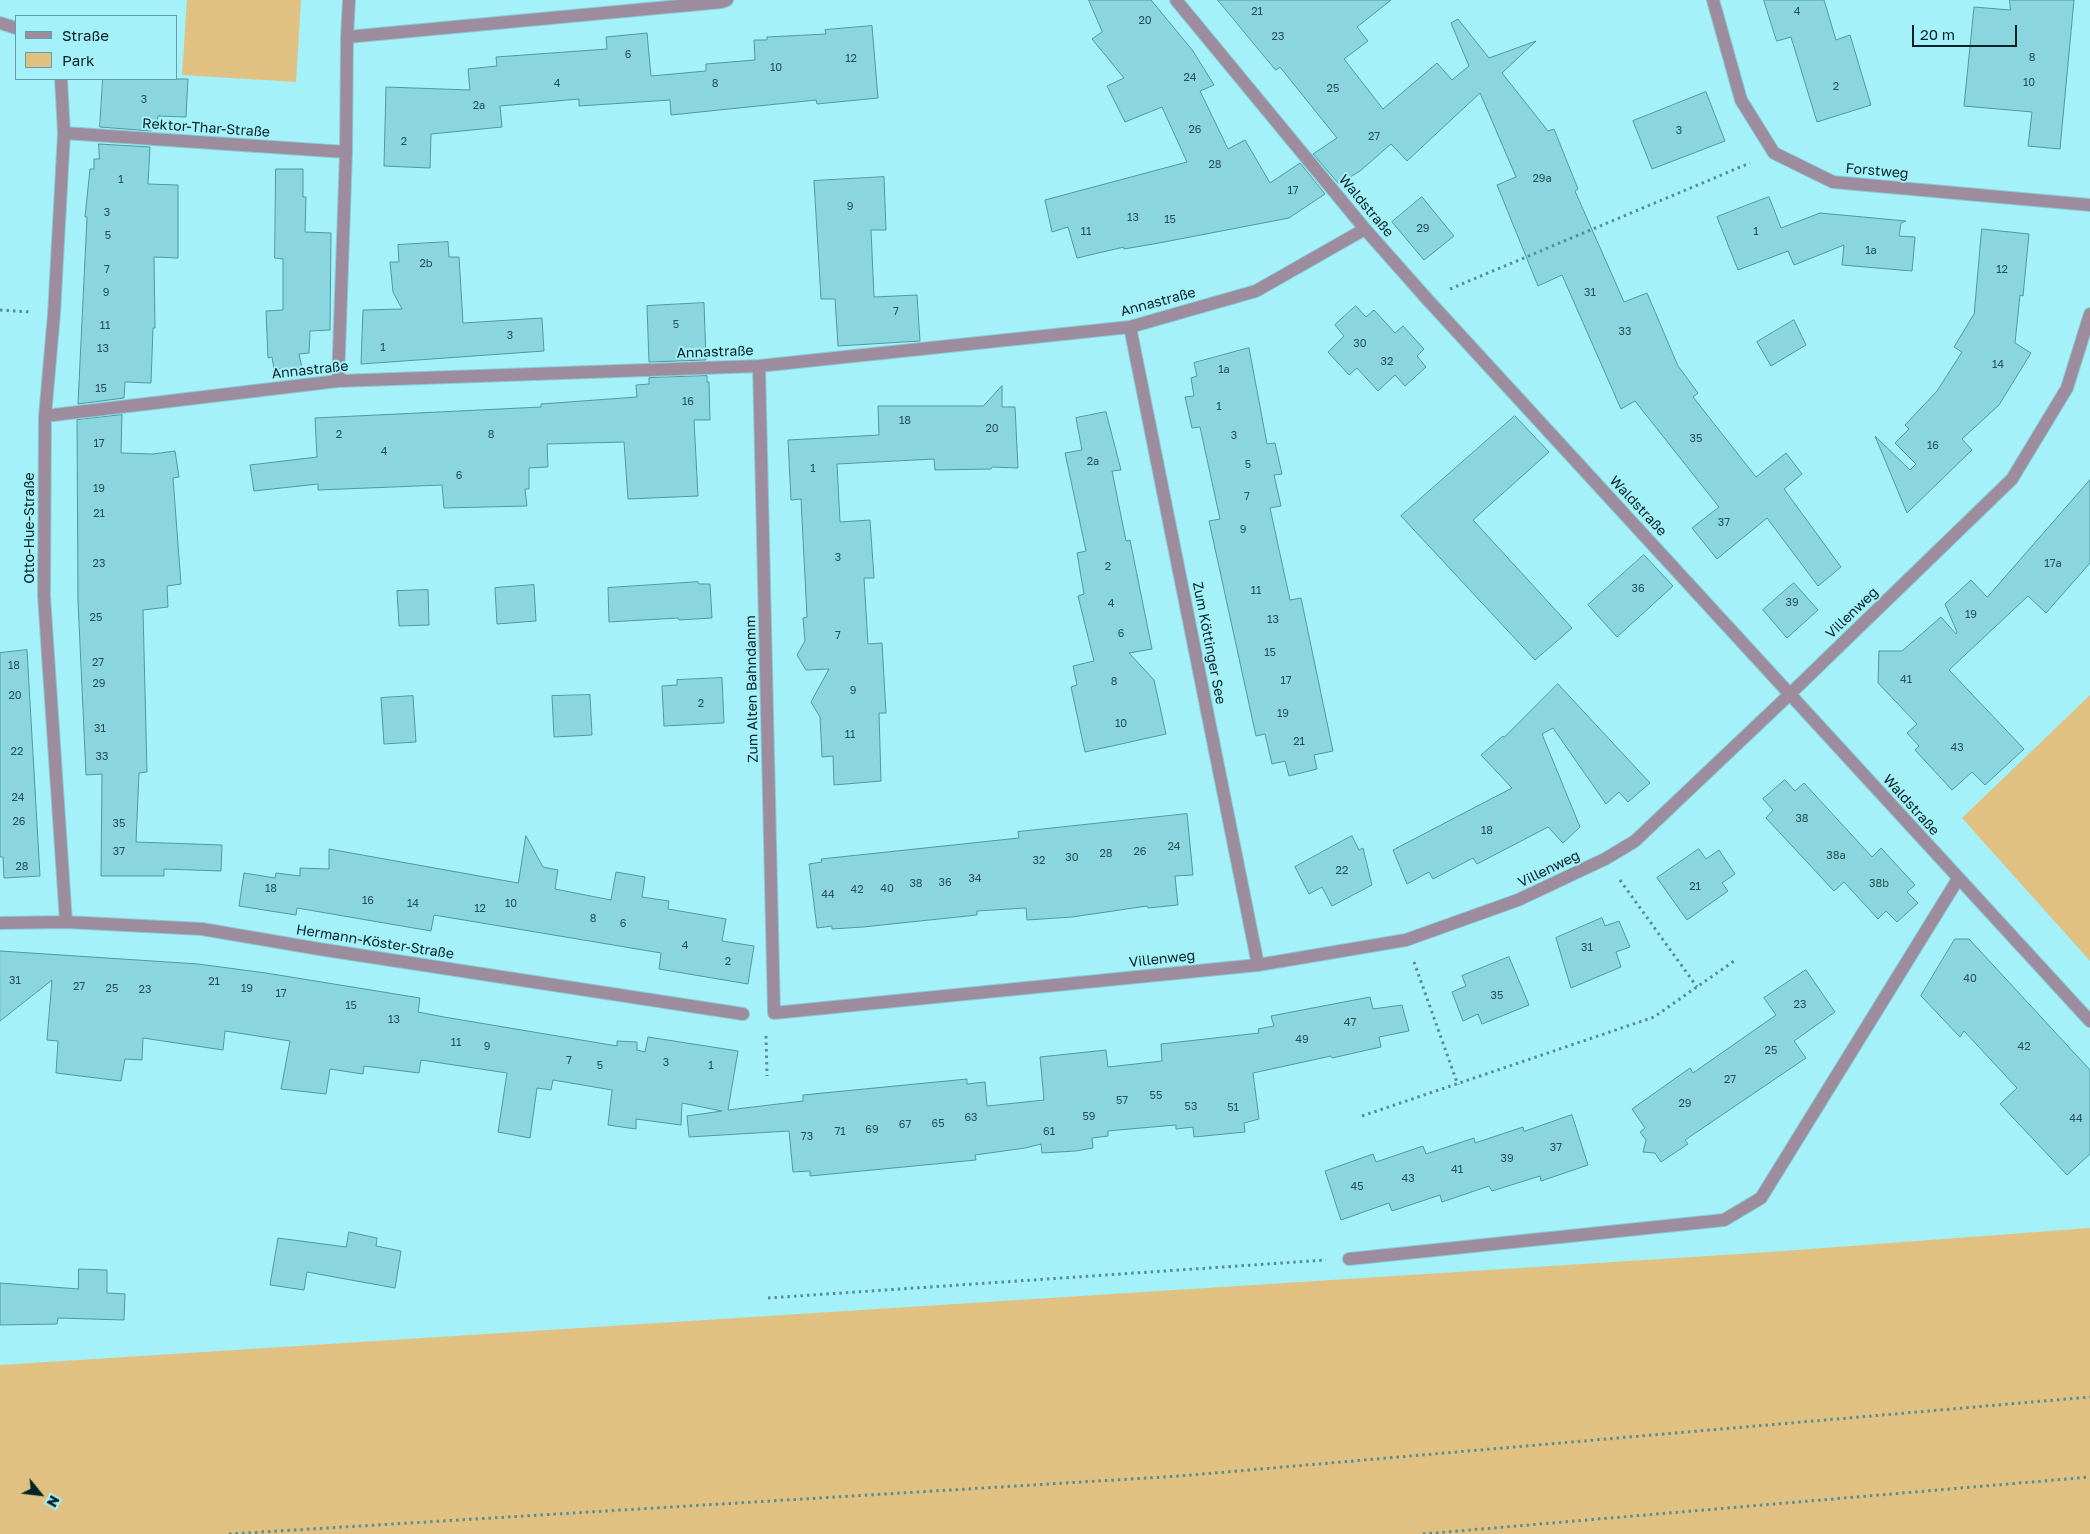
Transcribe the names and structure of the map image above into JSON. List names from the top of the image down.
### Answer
{
  "streets": {
    "street": [
      "Rektor-Thar-Straße",
      "Forstweg",
      "Waldstraße",
      "Annastraße",
      "Otto-Hue-Straße",
      "Villenweg",
      "Zum Köttinger See",
      "Zum Alten Bahndamm",
      "Hermann-Köster-Straße"
    ]
  },
  "crossings": [
    ["Rektor-Thar-Straße", "Otto-Hue-Straße"],
    ["Waldstraße", "Annastraße"],
    ["Waldstraße", "Villenweg"],
    ["Annastraße", "Otto-Hue-Straße"],
    ["Annastraße", "Zum Köttinger See"],
    ["Annastraße", "Zum Alten Bahndamm"],
    ["Otto-Hue-Straße", "Hermann-Köster-Straße"],
    ["Villenweg", "Zum Köttinger See"],
    ["Villenweg", "Zum Alten Bahndamm"]
  ],
  "house_numbers": [
    "21",
    "4",
    "20",
    "23",
    "6",
    "8",
    "12",
    "10",
    "24",
    "10",
    "4",
    "8",
    "2",
    "25",
    "3",
    "2a",
    "26",
    "3",
    "27",
    "2",
    "28",
    "29a",
    "1",
    "17",
    "9",
    "3",
    "13",
    "15",
    "29",
    "11",
    "1",
    "5",
    "1a",
    "2b",
    "7",
    "12",
    "9",
    "31",
    "7",
    "5",
    "11",
    "33",
    "3",
    "30",
    "1",
    "13",
    "32",
    "14",
    "1a",
    "15",
    "16",
    "1",
    "18",
    "20",
    "2",
    "8",
    "3",
    "35",
    "17",
    "16",
    "4",
    "2a",
    "5",
    "1",
    "6",
    "19",
    "7",
    "21",
    "37",
    "9",
    "3",
    "23",
    "17a",
    "2",
    "36",
    "11",
    "39",
    "4",
    "19",
    "25",
    "13",
    "6",
    "7",
    "15",
    "27",
    "18",
    "41",
    "17",
    "8",
    "29",
    "9",
    "20",
    "2",
    "19",
    "10",
    "31",
    "11",
    "21",
    "43",
    "22",
    "33",
    "24",
    "38",
    "26",
    "35",
    "18",
    "24",
    "37",
    "26",
    "28",
    "38a",
    "30",
    "32",
    "28",
    "22",
    "34",
    "36",
    "38",
    "38b",
    "21",
    "18",
    "40",
    "42",
    "44",
    "16",
    "14",
    "10",
    "12",
    "8",
    "6",
    "4",
    "31",
    "2",
    "40",
    "31",
    "21",
    "27",
    "25",
    "19",
    "23",
    "17",
    "35",
    "23",
    "15",
    "13",
    "47",
    "49",
    "11",
    "9",
    "42",
    "25",
    "7",
    "3",
    "5",
    "1",
    "27",
    "55",
    "57",
    "29",
    "53",
    "51",
    "59",
    "63",
    "44",
    "65",
    "67",
    "69",
    "71",
    "61",
    "73",
    "37",
    "39",
    "41",
    "43",
    "45"
  ],
  "legend": ["Straße", "Park"],
  "scale_bar": "20 m",
  "north": "bottom right"
}
